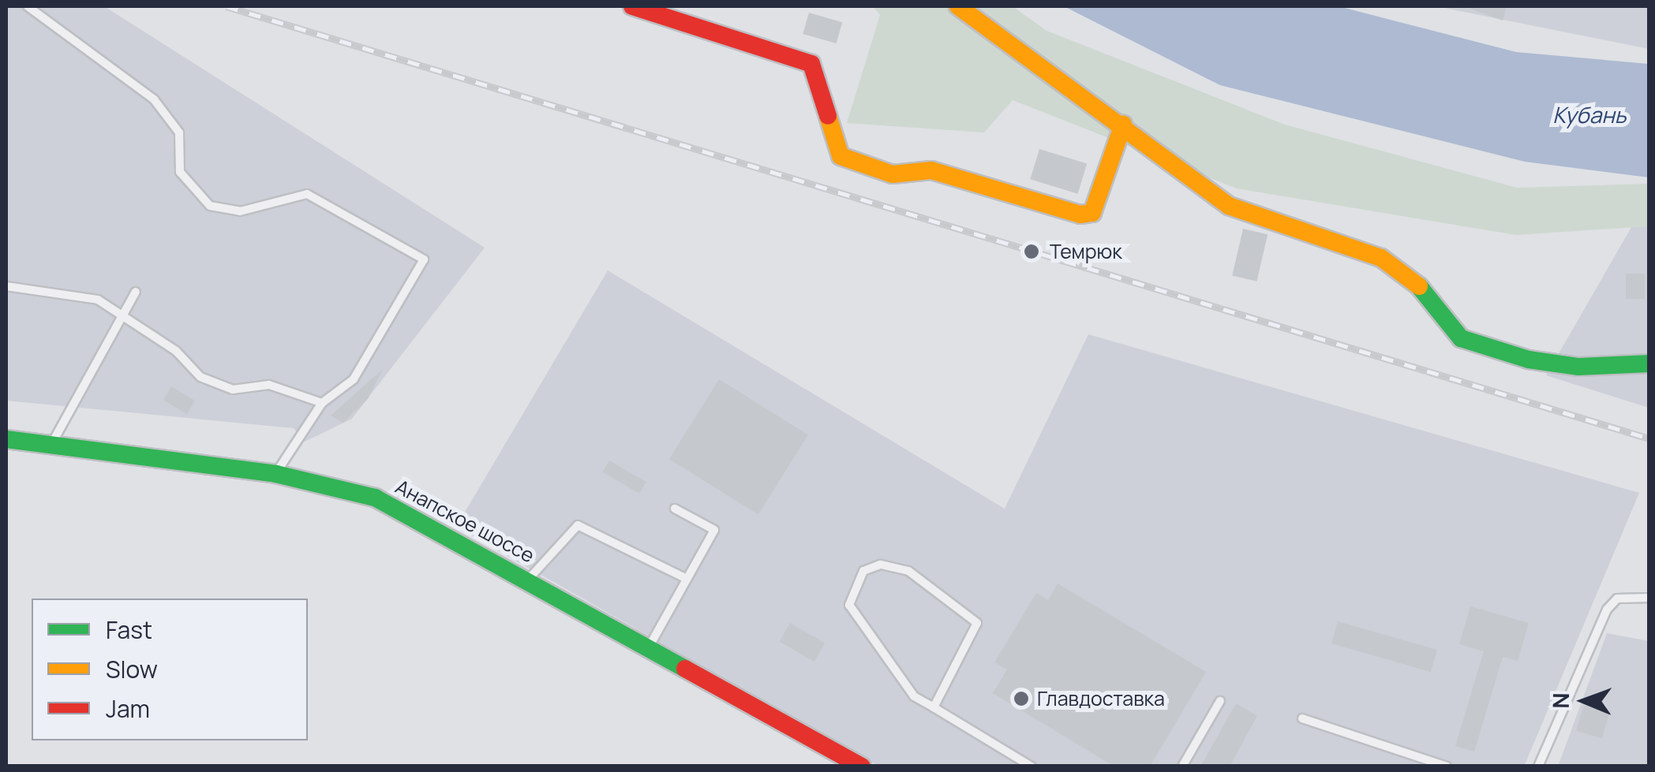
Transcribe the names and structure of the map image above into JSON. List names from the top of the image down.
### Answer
{
  "streets": {
    "street": ["Анапское шоссе"]
  },
  "water": ["Кубань"],
  "places": ["Темрюк", "Главдоставка"],
  "legend": ["Fast", "Slow", "Jam"],
  "north": "left"
}
